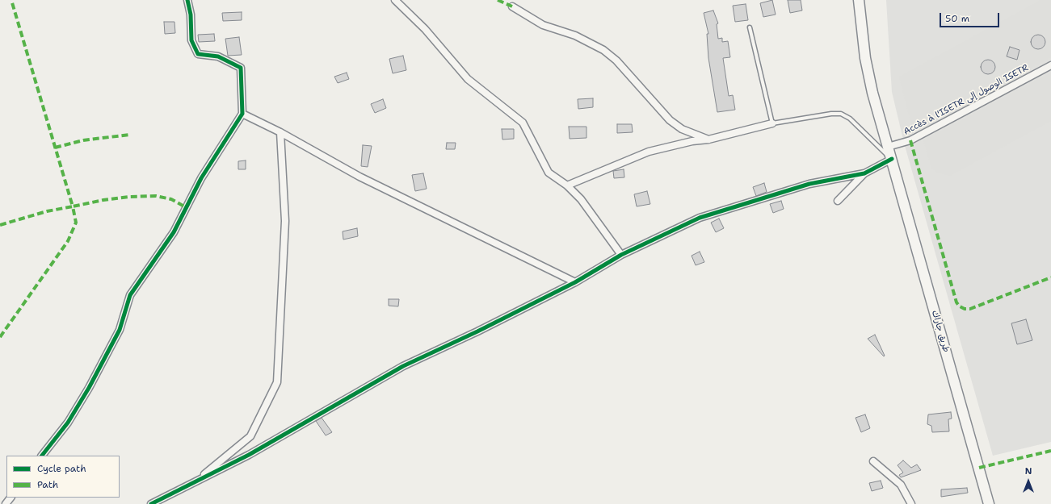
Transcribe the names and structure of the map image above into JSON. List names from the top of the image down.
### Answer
{
  "streets": {
    "street": ["Accès à l'ISETR الوصول إلى ISETR", "طريق جاراك"]
  },
  "crossings": [
    ["Accès à l'ISETR الوصول إلى ISETR", "طريق جاراك"]
  ],
  "legend": ["Cycle path", "Path"],
  "scale_bar": "50 m",
  "north": "top"
}
